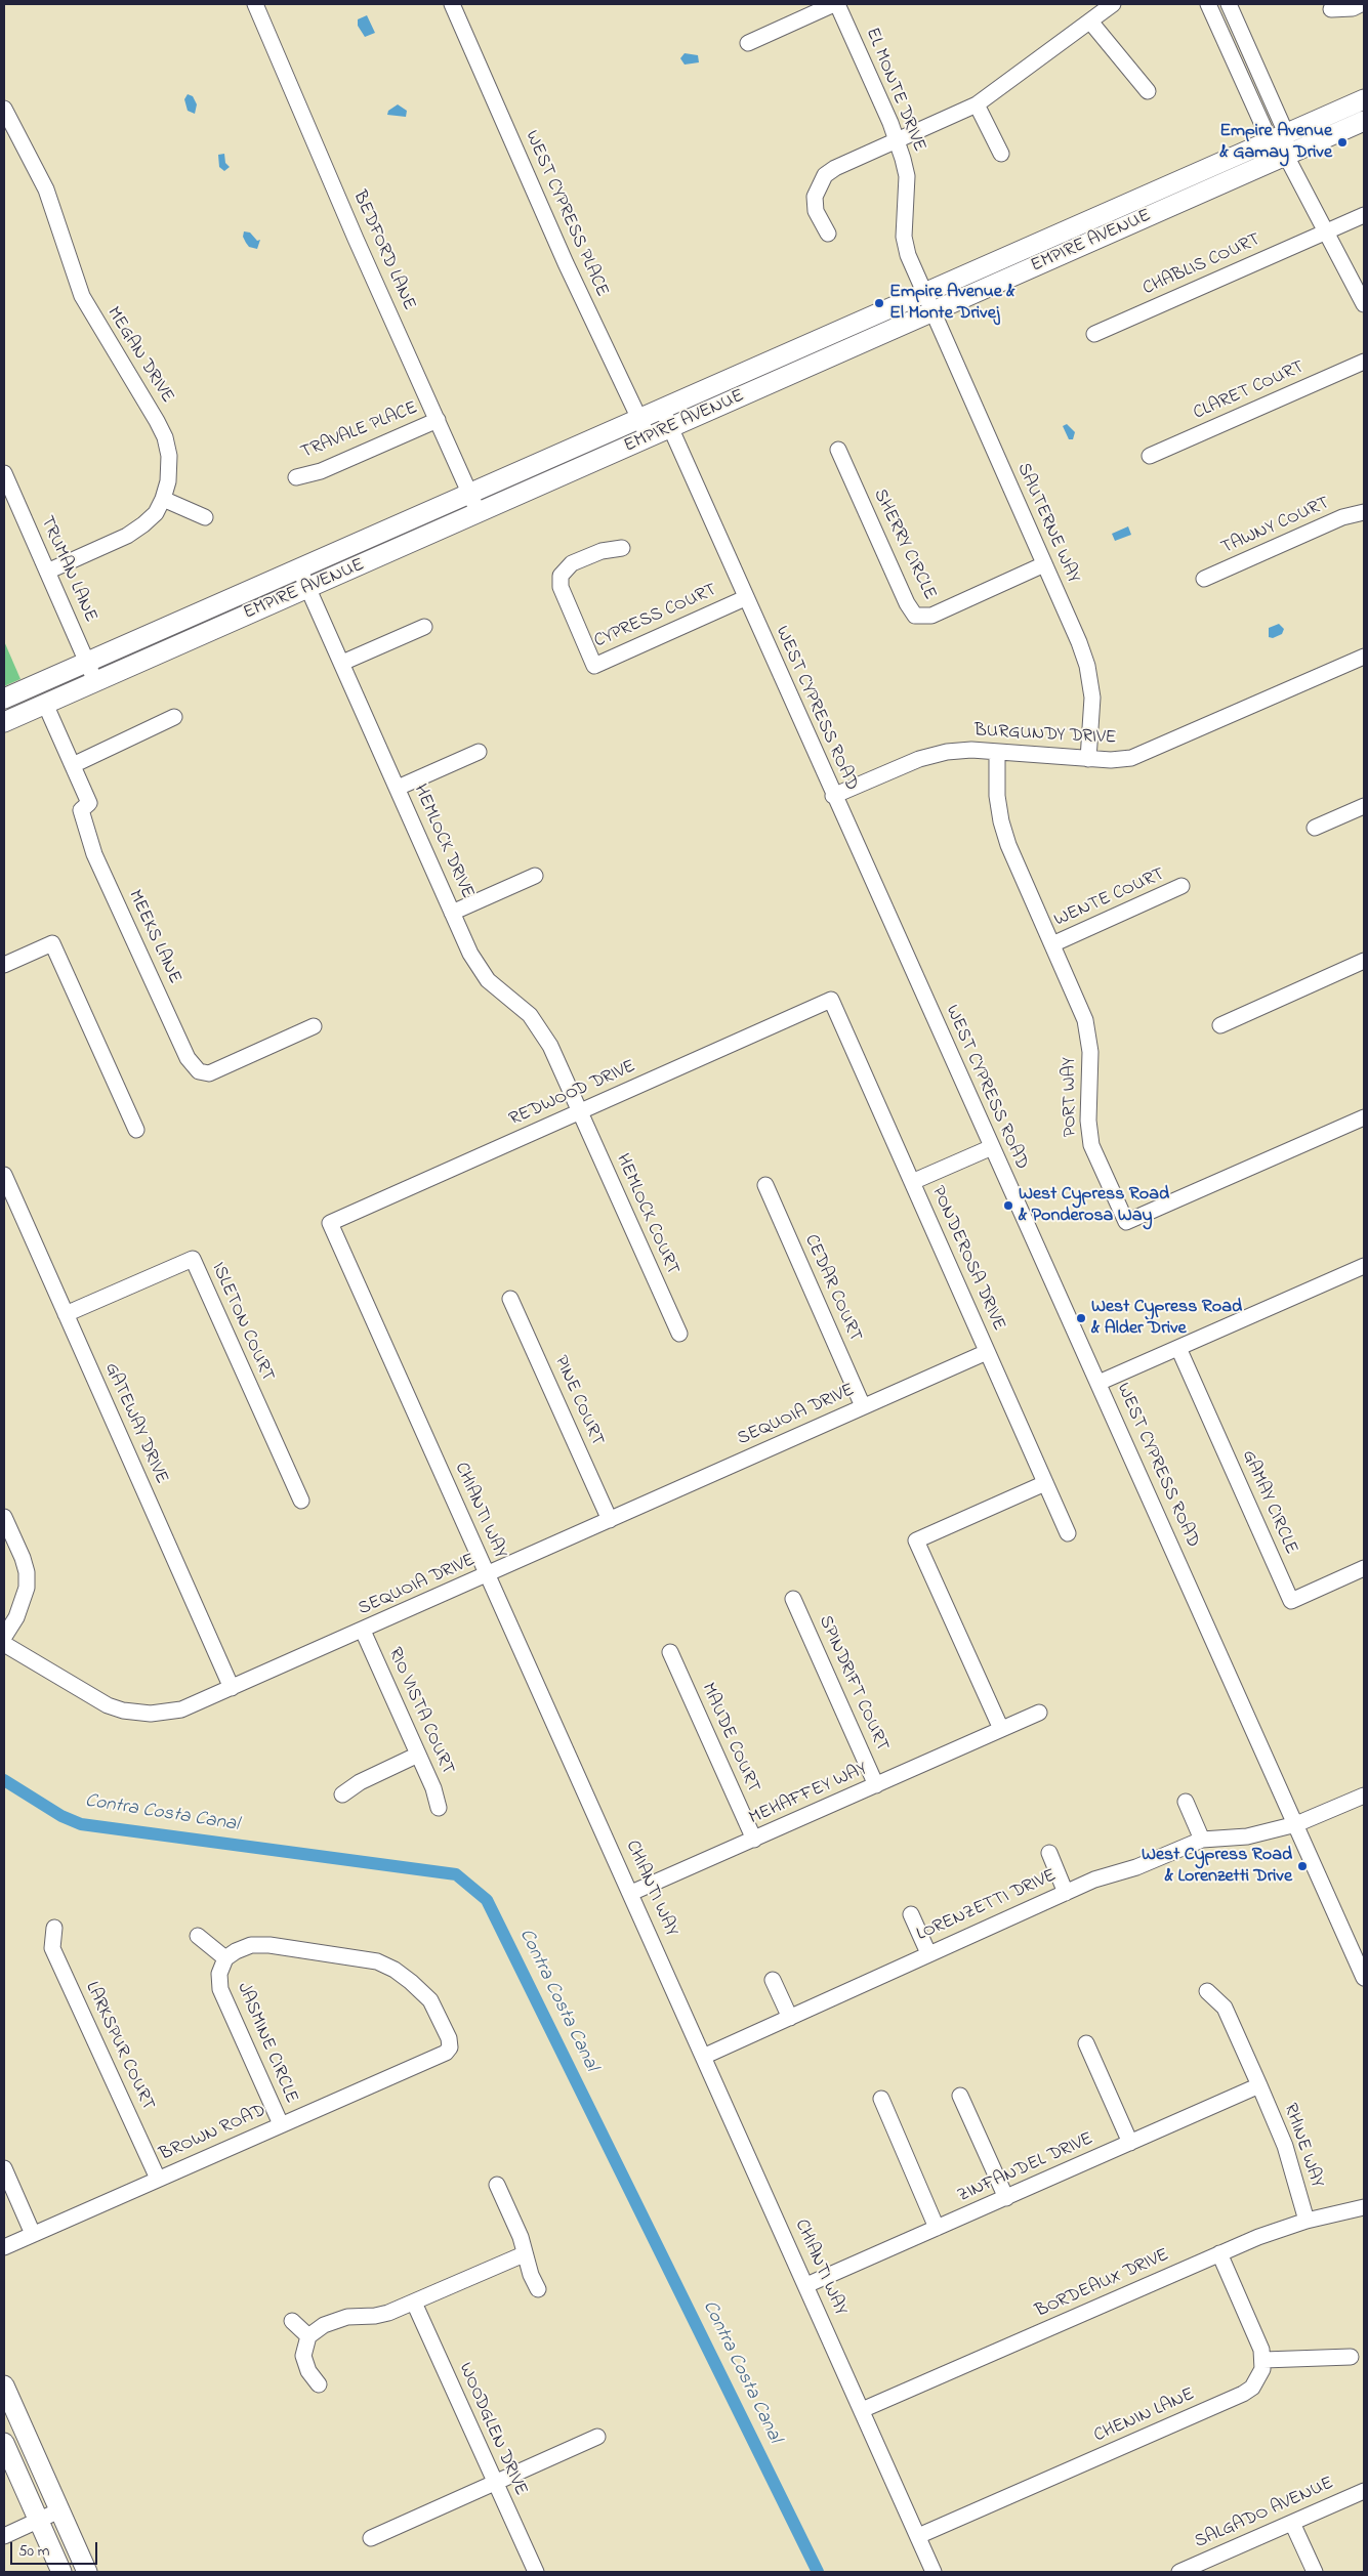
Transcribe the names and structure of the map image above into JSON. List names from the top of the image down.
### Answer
{
  "streets": {
    "main road": ["EMPIRE AVENUE"],
    "street": [
      "EL MONTE DRIVE",
      "WEST CYPRESS PLACE",
      "BEDFORD LANE",
      "CHABLIS COURT",
      "MEGAN DRIVE",
      "CLARET COURT",
      "TRAVALE PLACE",
      "SAUTERNE WAY",
      "TAWNY COURT",
      "SHERRY CIRCLE",
      "TRUMAN LANE",
      "CYPRESS COURT",
      "WEST CYPRESS ROAD",
      "BURGUNDY DRIVE",
      "HEMLOCK DRIVE",
      "WENTE COURT",
      "MEEKS LANE",
      "REDWOOD DRIVE",
      "PORT WAY",
      "HEMLOCK COURT",
      "PONDEROSA DRIVE",
      "CEDAR COURT",
      "ISLETON COURT",
      "PINE COURT",
      "SEQUOIA DRIVE",
      "GATEWAY DRIVE",
      "GAMAY CIRCLE",
      "CHIANTI WAY",
      "SPINDRIFT COURT",
      "RIO VISTA COURT",
      "MAUDE COURT",
      "MEHAFFEY WAY",
      "LORENZETTI DRIVE",
      "JASMINE CIRCLE",
      "LARKSPUR COURT",
      "BROWN ROAD",
      "RHINE WAY",
      "ZINFANDEL DRIVE",
      "BORDEAUX DRIVE",
      "CHENIN LANE",
      "WOODGLEN DRIVE",
      "SALGADO AVENUE"
    ]
  },
  "crossings": [
    ["EL MONTE DRIVE", "EMPIRE AVENUE"],
    ["EL MONTE DRIVE", "SAUTERNE WAY"],
    ["WEST CYPRESS PLACE", "EMPIRE AVENUE"],
    ["EMPIRE AVENUE", "BEDFORD LANE"],
    ["EMPIRE AVENUE", "SAUTERNE WAY"],
    ["EMPIRE AVENUE", "TRUMAN LANE"],
    ["EMPIRE AVENUE", "WEST CYPRESS ROAD"],
    ["EMPIRE AVENUE", "HEMLOCK DRIVE"],
    ["EMPIRE AVENUE", "MEEKS LANE"],
    ["BEDFORD LANE", "TRAVALE PLACE"],
    ["MEGAN DRIVE", "TRUMAN LANE"],
    ["SAUTERNE WAY", "SHERRY CIRCLE"],
    ["SAUTERNE WAY", "BURGUNDY DRIVE"],
    ["CYPRESS COURT", "WEST CYPRESS ROAD"],
    ["WEST CYPRESS ROAD", "BURGUNDY DRIVE"],
    ["WEST CYPRESS ROAD", "LORENZETTI DRIVE"],
    ["BURGUNDY DRIVE", "PORT WAY"],
    ["HEMLOCK DRIVE", "REDWOOD DRIVE"],
    ["HEMLOCK DRIVE", "HEMLOCK COURT"],
    ["WENTE COURT", "PORT WAY"],
    ["REDWOOD DRIVE", "HEMLOCK COURT"],
    ["REDWOOD DRIVE", "PONDEROSA DRIVE"],
    ["REDWOOD DRIVE", "CHIANTI WAY"],
    ["PONDEROSA DRIVE", "SEQUOIA DRIVE"],
    ["CEDAR COURT", "SEQUOIA DRIVE"],
    ["ISLETON COURT", "GATEWAY DRIVE"],
    ["PINE COURT", "SEQUOIA DRIVE"],
    ["SEQUOIA DRIVE", "GATEWAY DRIVE"],
    ["SEQUOIA DRIVE", "CHIANTI WAY"],
    ["SEQUOIA DRIVE", "RIO VISTA COURT"],
    ["CHIANTI WAY", "MEHAFFEY WAY"],
    ["CHIANTI WAY", "LORENZETTI DRIVE"],
    ["CHIANTI WAY", "ZINFANDEL DRIVE"],
    ["CHIANTI WAY", "BORDEAUX DRIVE"],
    ["CHIANTI WAY", "CHENIN LANE"],
    ["SPINDRIFT COURT", "MEHAFFEY WAY"],
    ["MAUDE COURT", "MEHAFFEY WAY"],
    ["JASMINE CIRCLE", "BROWN ROAD"],
    ["LARKSPUR COURT", "BROWN ROAD"],
    ["RHINE WAY", "ZINFANDEL DRIVE"],
    ["RHINE WAY", "BORDEAUX DRIVE"]
  ],
  "water": ["Contra Costa Canal"],
  "places": [
    "Empire Avenue & Gamay Drive",
    "Empire Avenue & El Monte Drivej",
    "West Cypress Road & Ponderosa Way",
    "West Cypress Road & Alder Drive",
    "West Cypress Road & Lorenzetti Drive"
  ],
  "scale_bar": "50 m"
}
